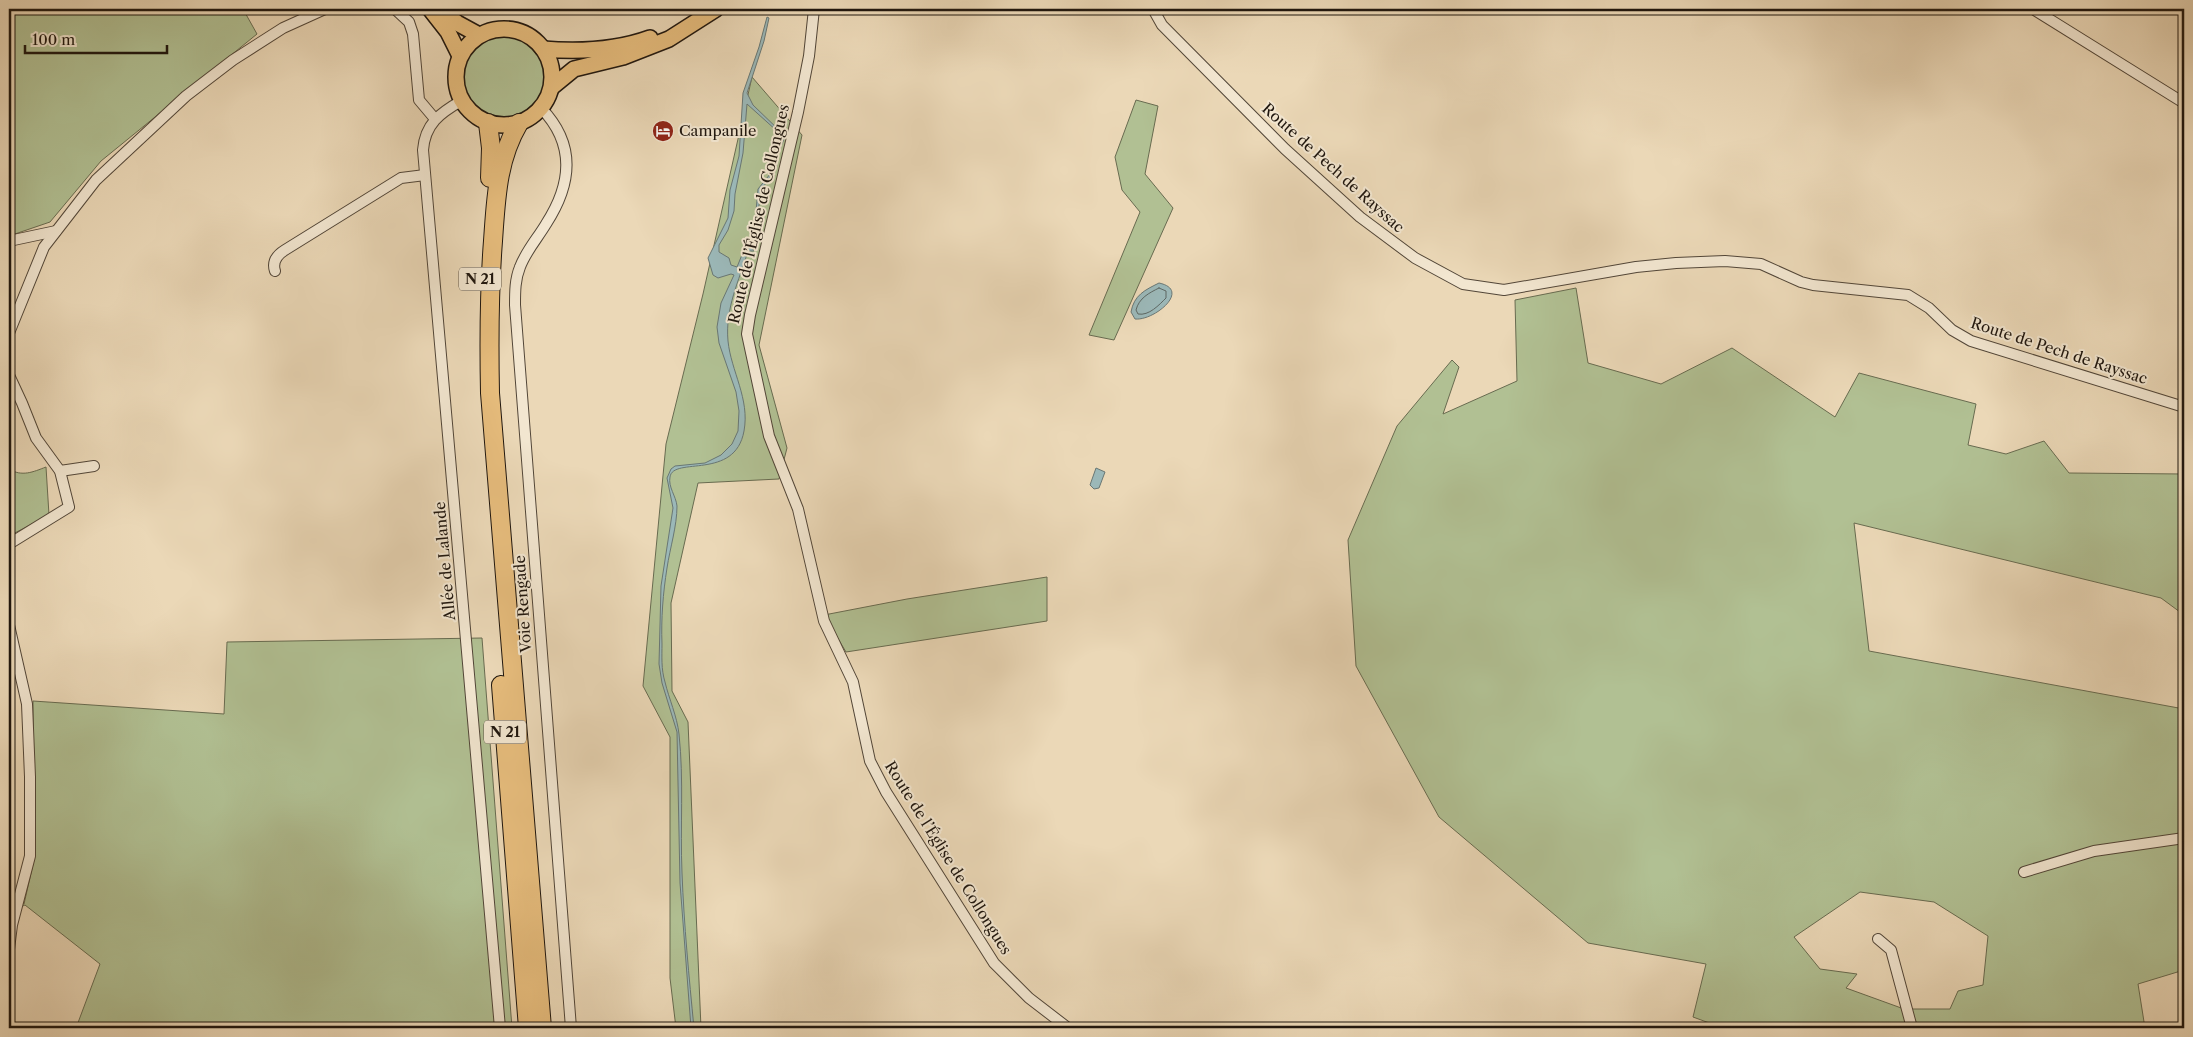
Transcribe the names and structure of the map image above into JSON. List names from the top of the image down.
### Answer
{
  "streets": {
    "highway": ["N 21"],
    "street": [
      "Route de Pech de Rayssac",
      "Route de l’Église de Collongues",
      "Allée de Lalande",
      "Voie Rengade"
    ]
  },
  "crossings": [
    ["N 21", "Voie Rengade"]
  ],
  "places": {
    "hotel": ["Campanile"]
  },
  "scale_bar": "100 m"
}
